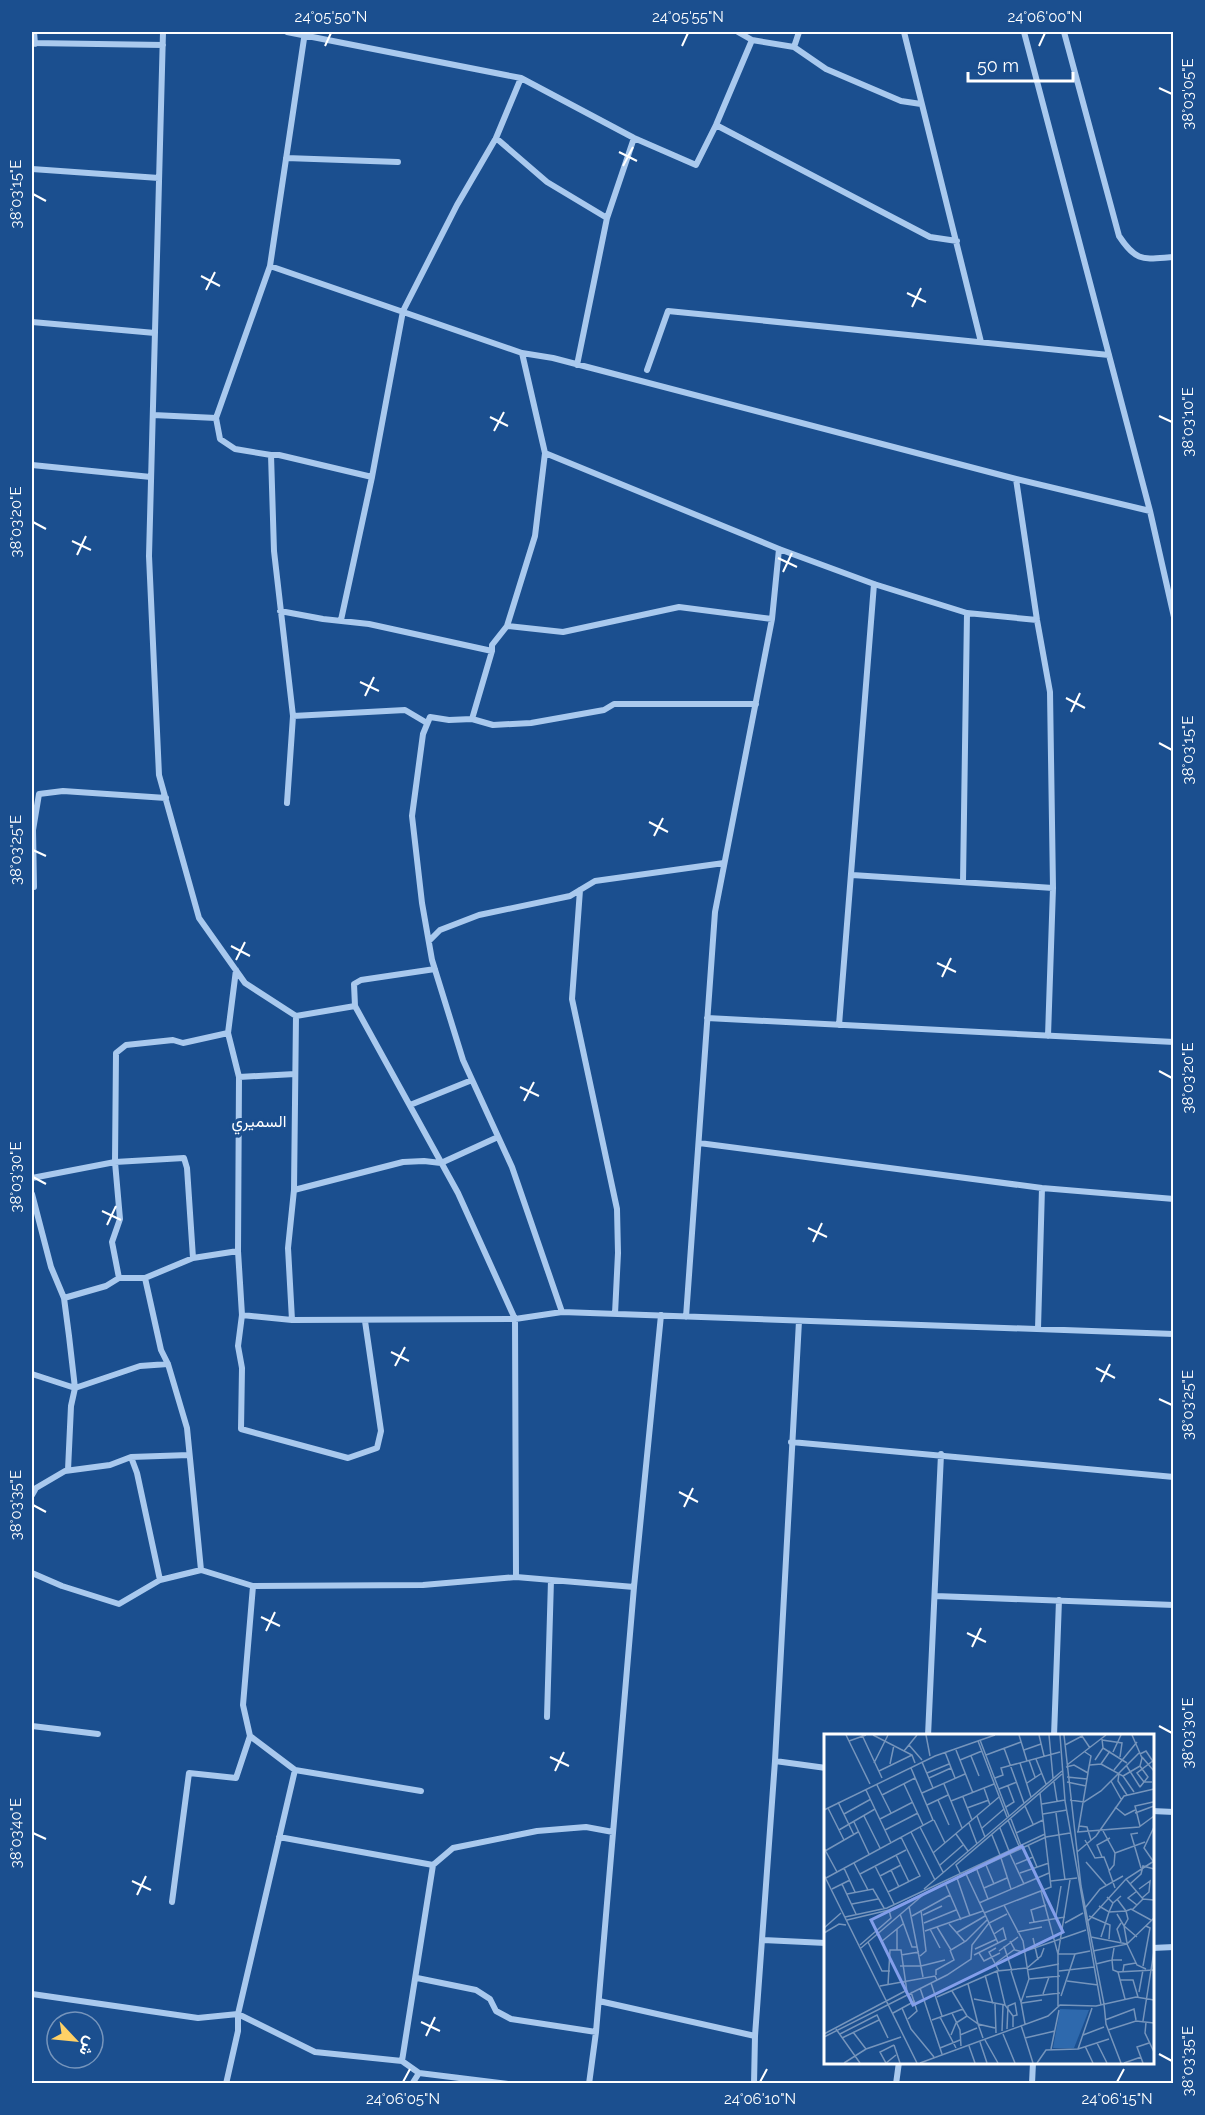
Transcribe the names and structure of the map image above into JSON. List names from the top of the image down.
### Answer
{
  "districts": ["السميري"],
  "scale_bar": "50 m",
  "north": "bottom right",
  "coordinates": [
    "24°05'50\"N",
    "24°05'55\"N",
    "24°06'00\"N",
    "38°03'05\"E",
    "38°03'15\"E",
    "38°03'10\"E",
    "38°03'20\"E",
    "38°03'25\"E",
    "38°03'30\"E",
    "38°03'35\"E",
    "38°03'40\"E",
    "24°06'05\"N",
    "24°06'10\"N",
    "24°06'15\"N"
  ]
}
